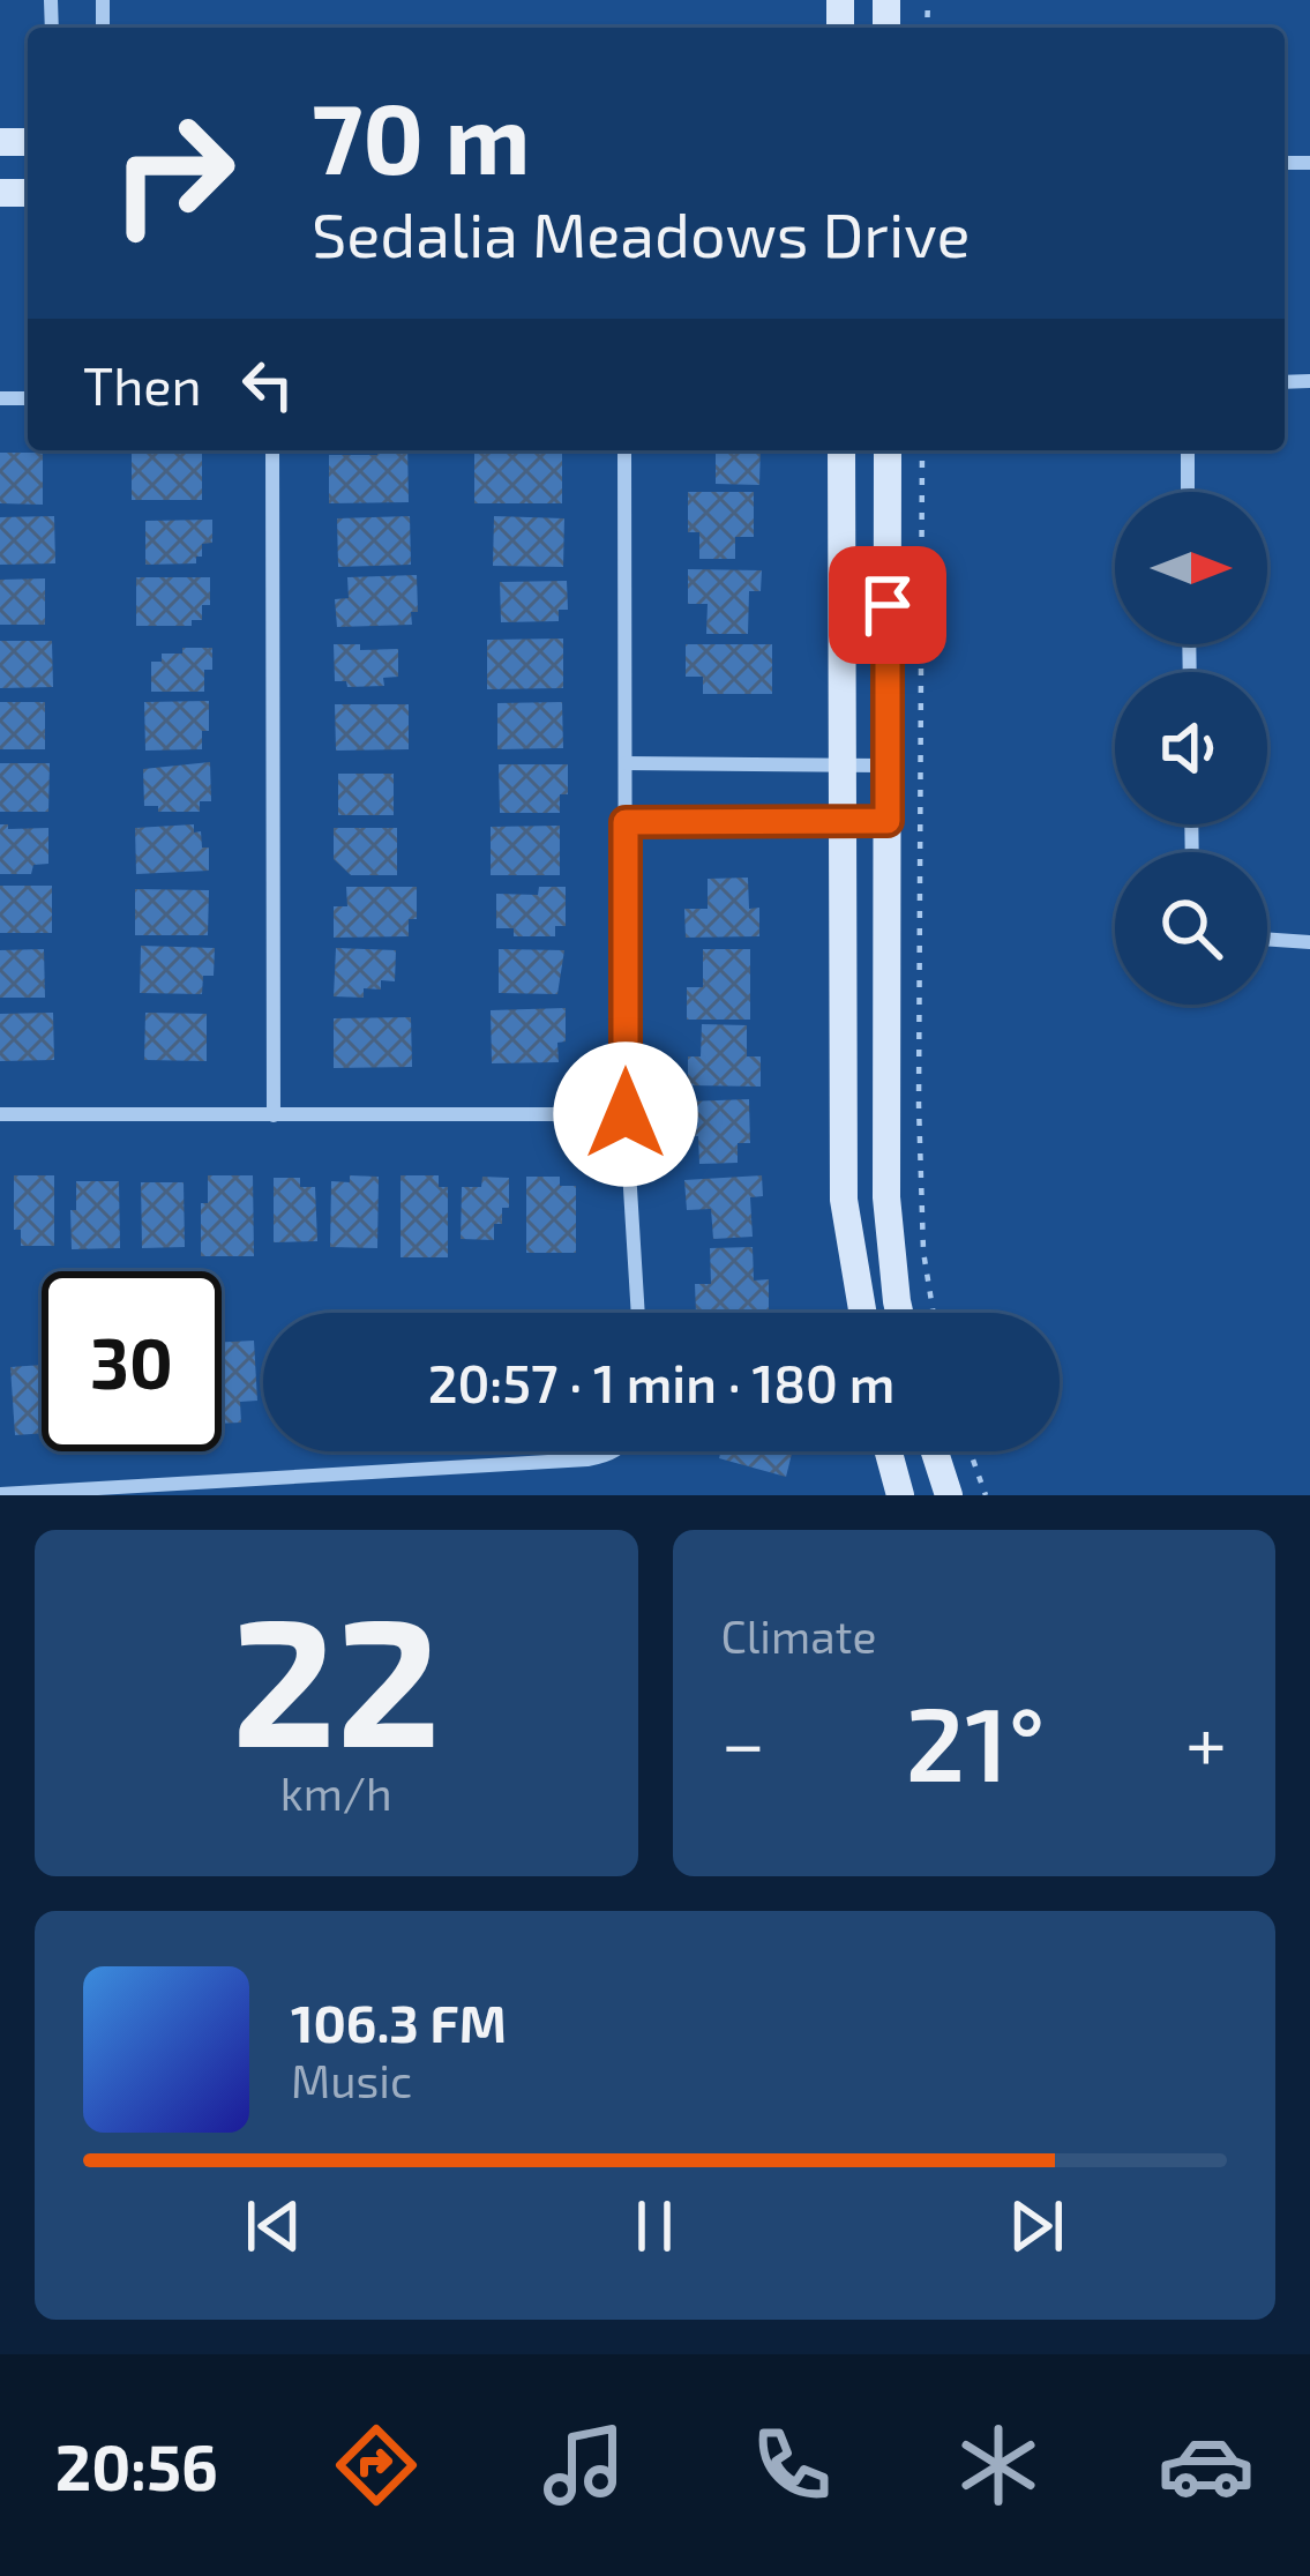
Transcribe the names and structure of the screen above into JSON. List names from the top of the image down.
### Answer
{
  "north": "right",
  "page": {
    "turn": ["70 m", "Sedalia Meadows Drive"],
    "then": "Then",
    "limit": "30",
    "trip": "20:57 · 1 min · 180 m",
    "tile": [
      ["22", "km/h"],
      "Climate"
    ],
    "heat": ["−", "21°", "+"],
    "song": ["106.3 FM", "Music"],
    "tabs": "20:56"
  }
}
